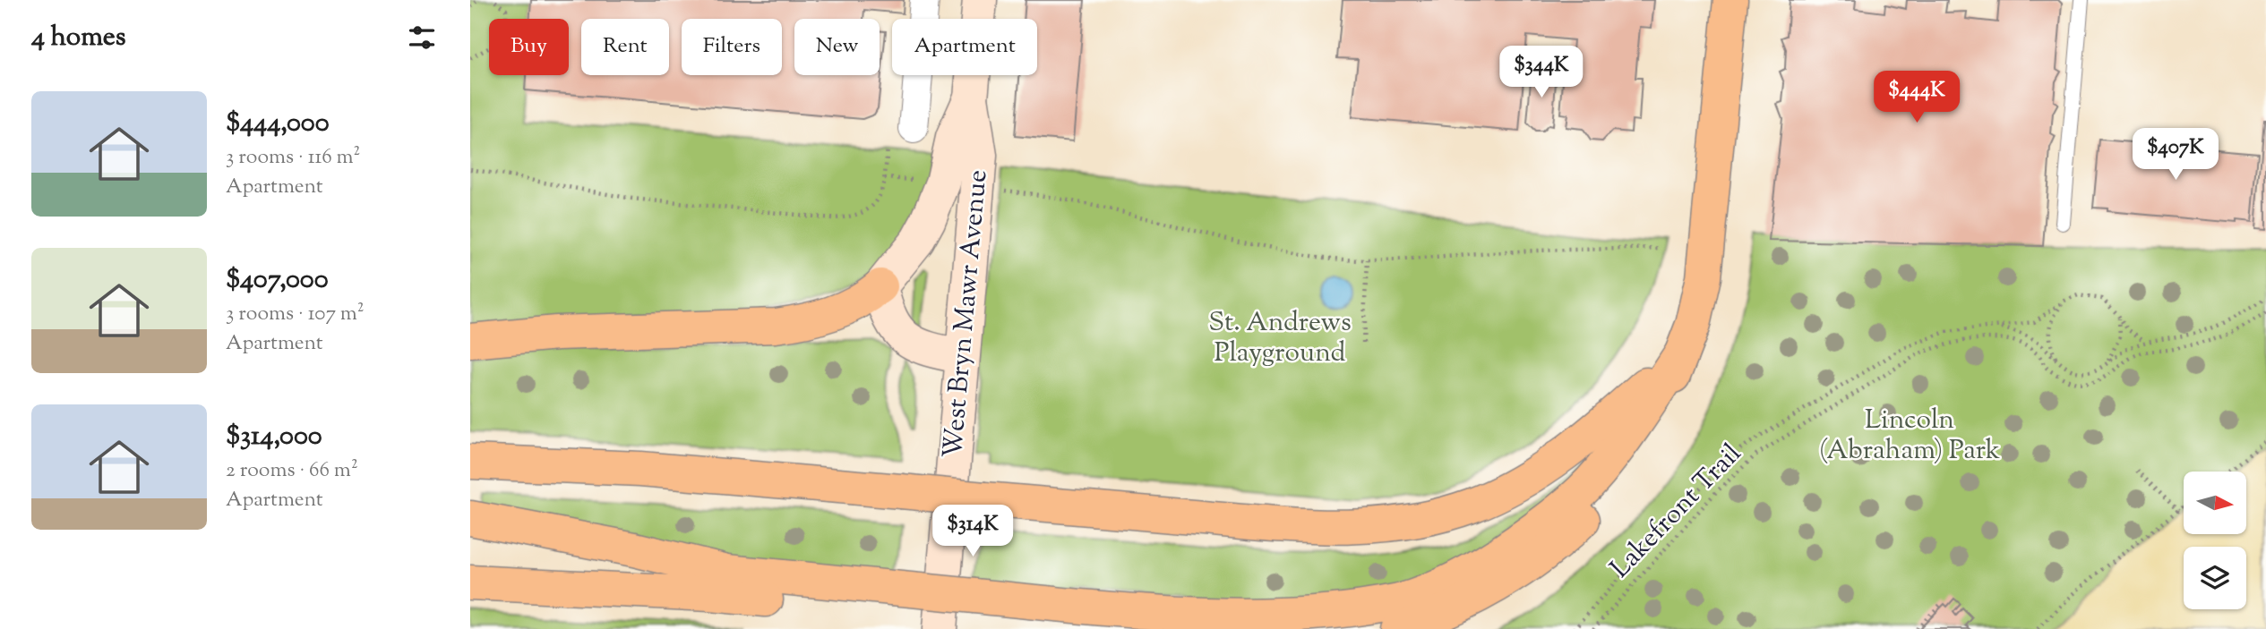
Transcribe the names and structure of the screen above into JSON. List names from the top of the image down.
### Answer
{
  "streets": {
    "main road": ["West Bryn Mawr Avenue"],
    "path": ["Lakefront Trail"]
  },
  "parks": ["St. Andrews Playground", "Lincoln (Abraham) Park"],
  "north": "right",
  "page": {
    "heading": "4 homes",
    "chip": [
      "Buy",
      "Rent",
      "Filters",
      "New",
      "Apartment"
    ],
    "price": [
      "$344K",
      "$444K",
      "$407K",
      "$314K"
    ],
    "list": [
      {
        "name": "$444,000",
        "note": "3 rooms · 116 m² · Apartment"
      },
      {
        "name": "$407,000",
        "note": "3 rooms · 107 m² · Apartment"
      },
      {
        "name": "$314,000",
        "note": "2 rooms · 66 m² · Apartment"
      }
    ]
  }
}
